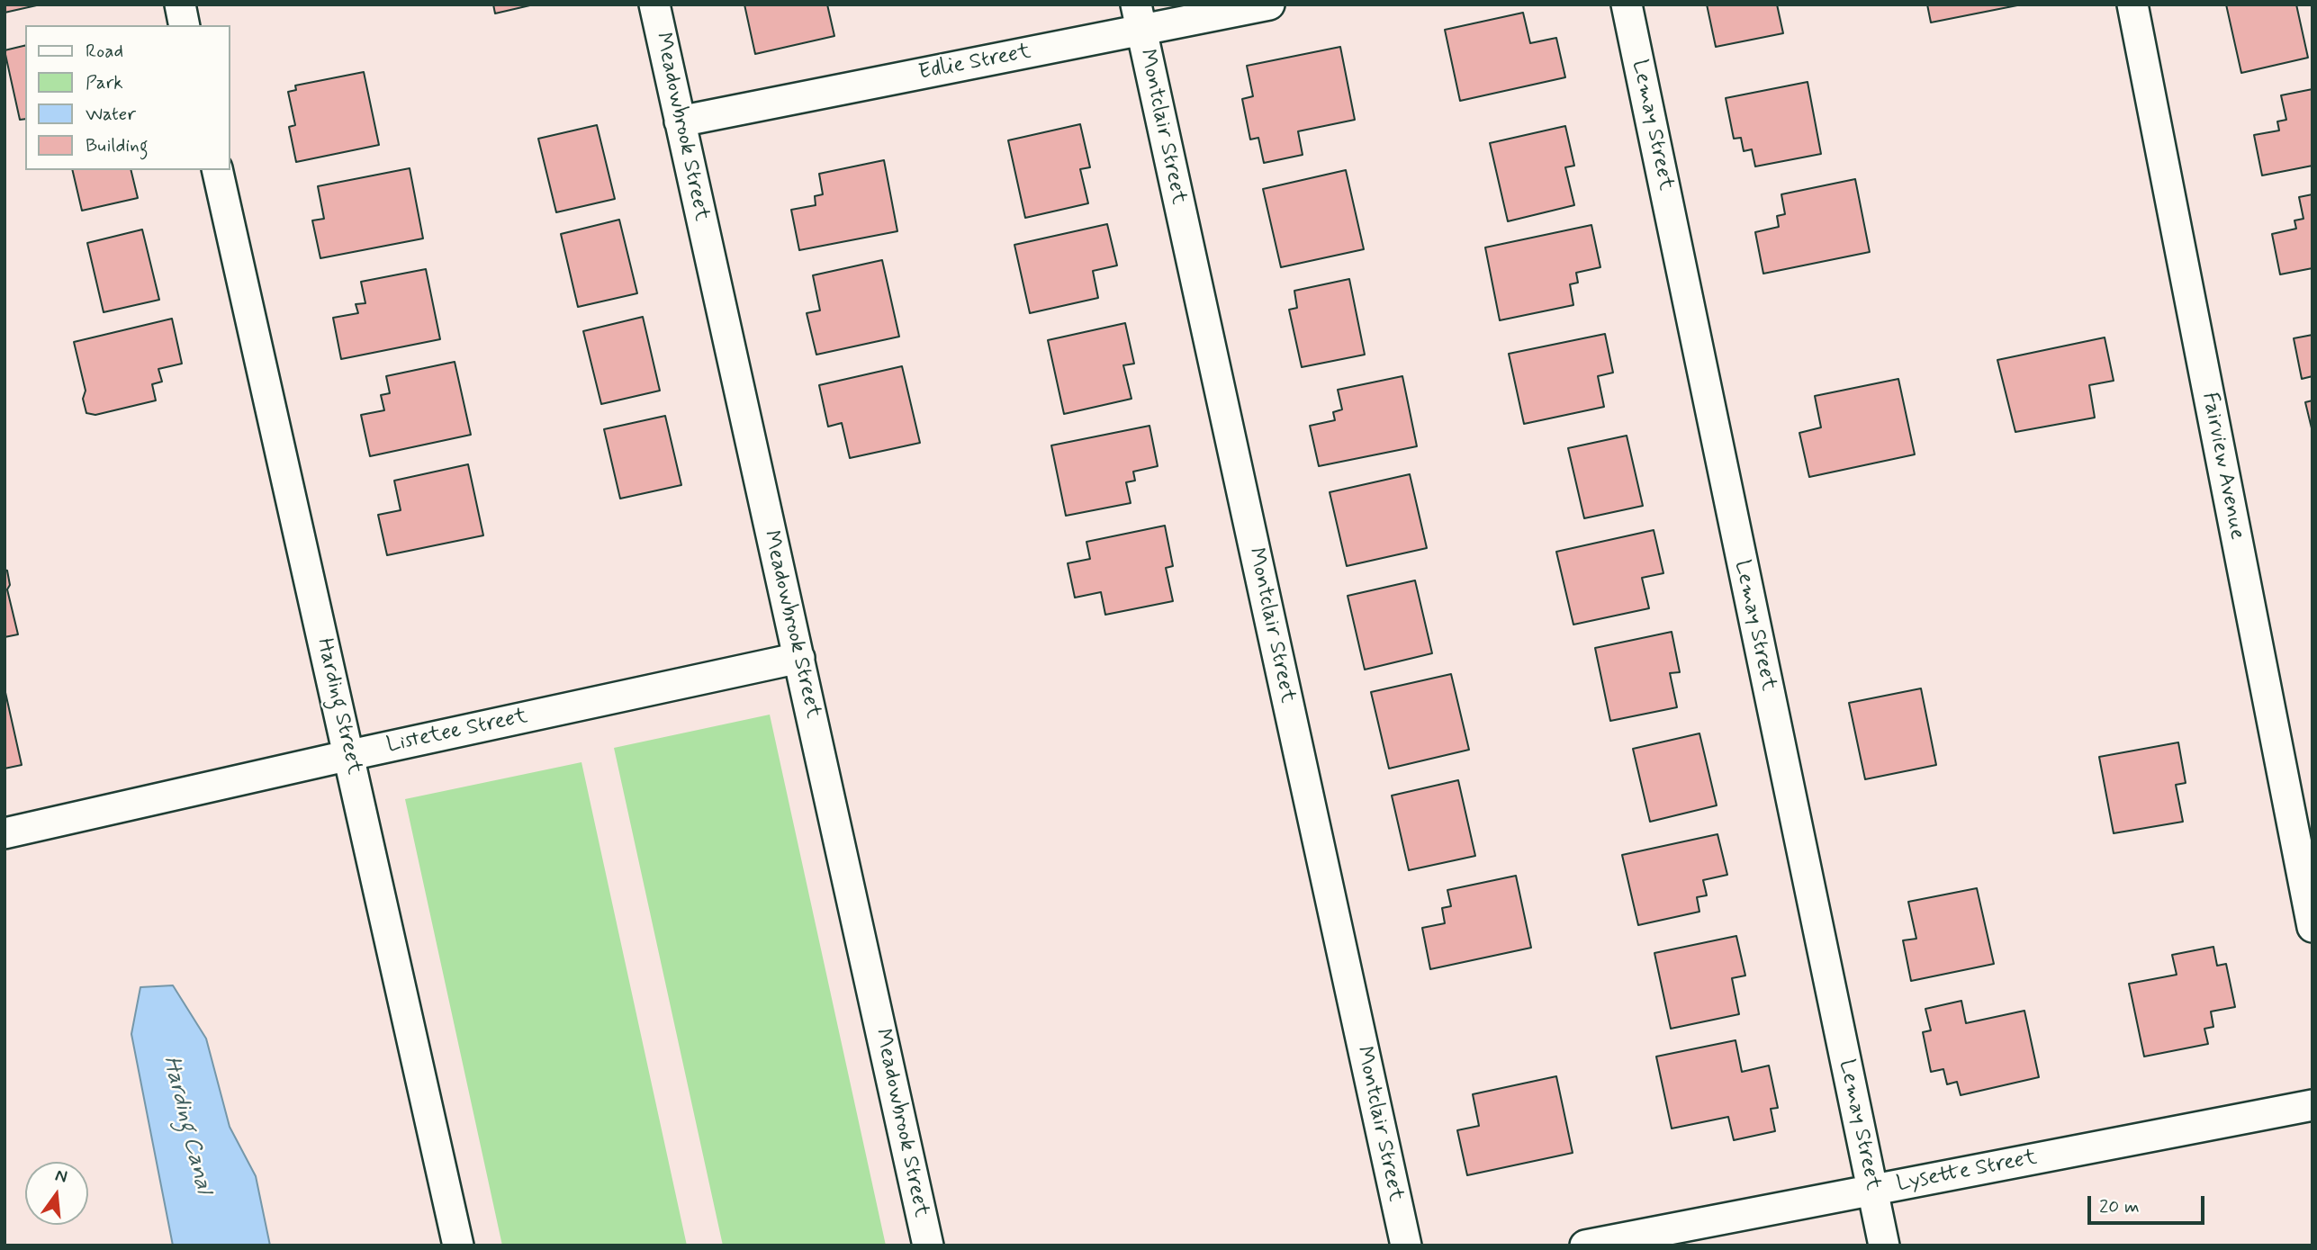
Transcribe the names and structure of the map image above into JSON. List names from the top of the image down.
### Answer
{
  "streets": {
    "street": [
      "Edlie Street",
      "Lemay Street",
      "Meadowbrook Street",
      "Montclair Street",
      "Fairview Avenue",
      "Harding Street",
      "Listetee Street",
      "Lysette Street"
    ]
  },
  "crossings": [
    ["Edlie Street", "Meadowbrook Street"],
    ["Edlie Street", "Montclair Street"],
    ["Lemay Street", "Lysette Street"],
    ["Meadowbrook Street", "Listetee Street"],
    ["Harding Street", "Listetee Street"]
  ],
  "water": ["Harding Canal"],
  "legend": [
    "Road",
    "Park",
    "Water",
    "Building"
  ],
  "scale_bar": "20 m",
  "north": "top"
}
